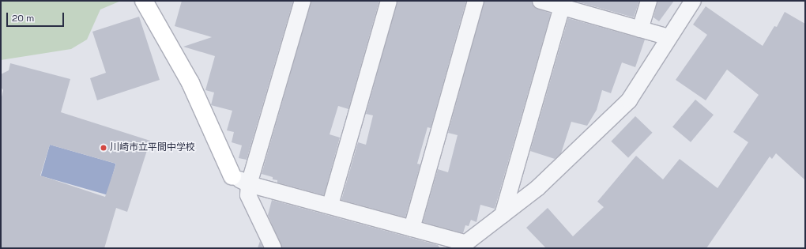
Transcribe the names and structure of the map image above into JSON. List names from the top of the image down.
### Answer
{
  "places": ["川崎市立平間中学校"],
  "scale_bar": "20 m"
}
